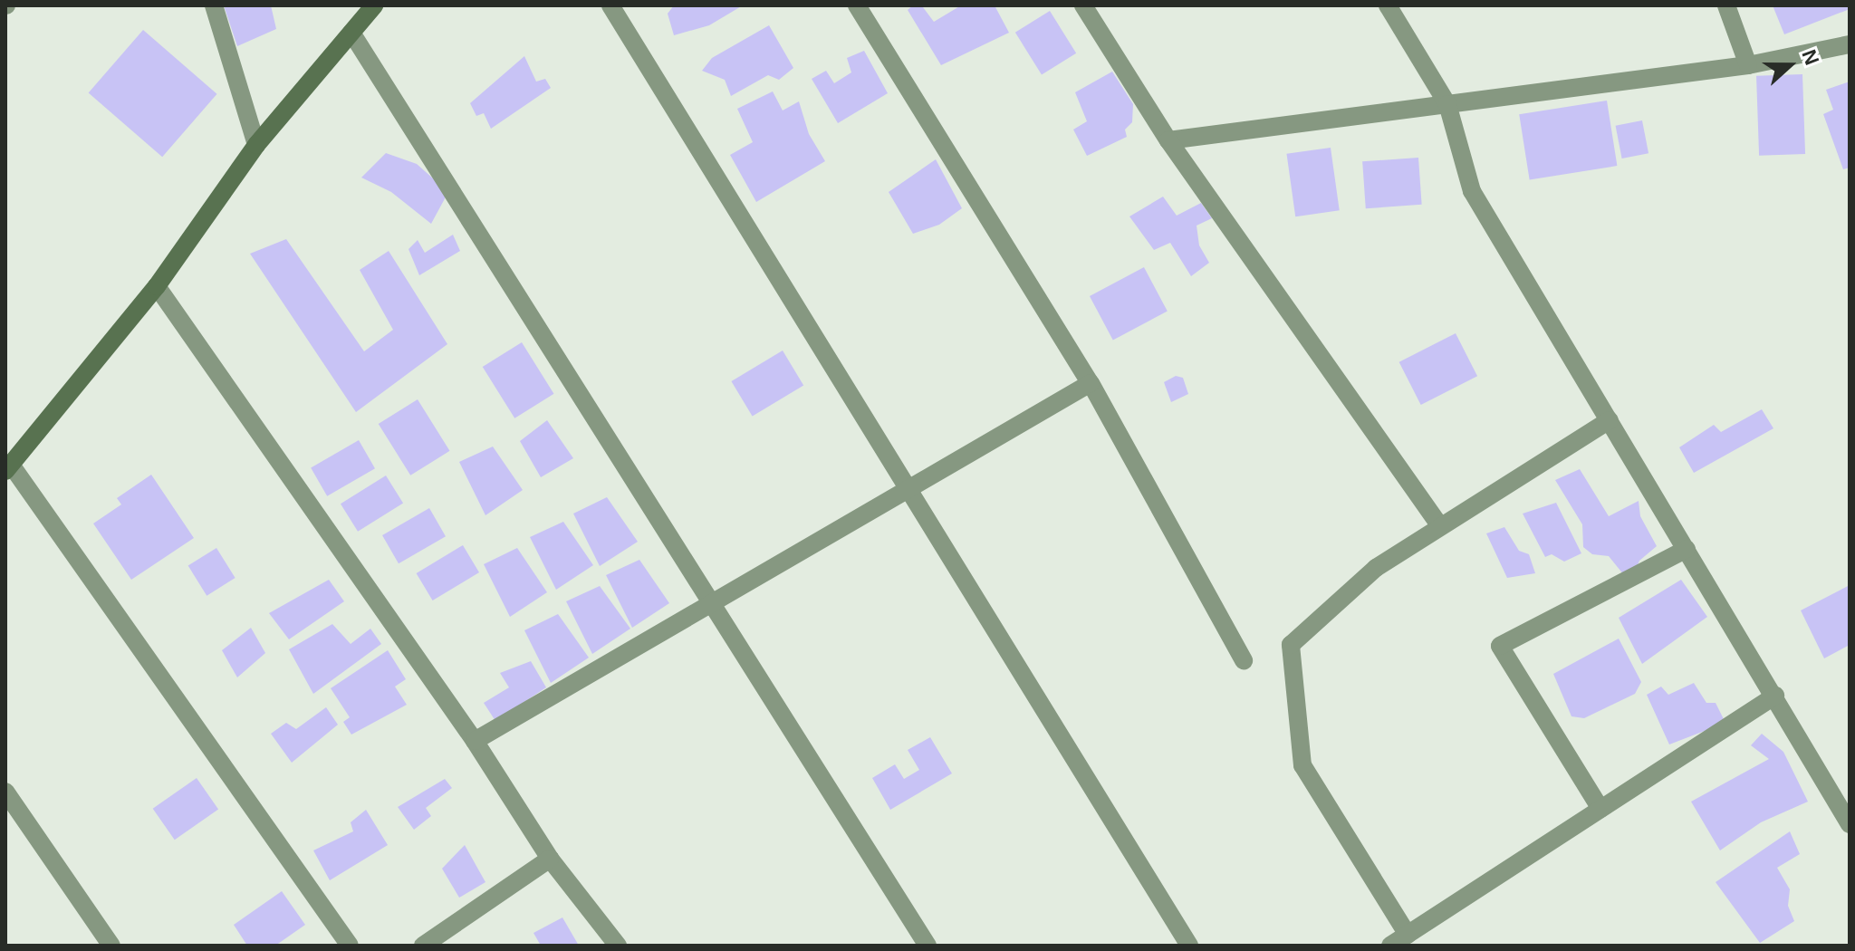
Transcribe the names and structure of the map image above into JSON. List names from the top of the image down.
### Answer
{
  "north": "right"
}
